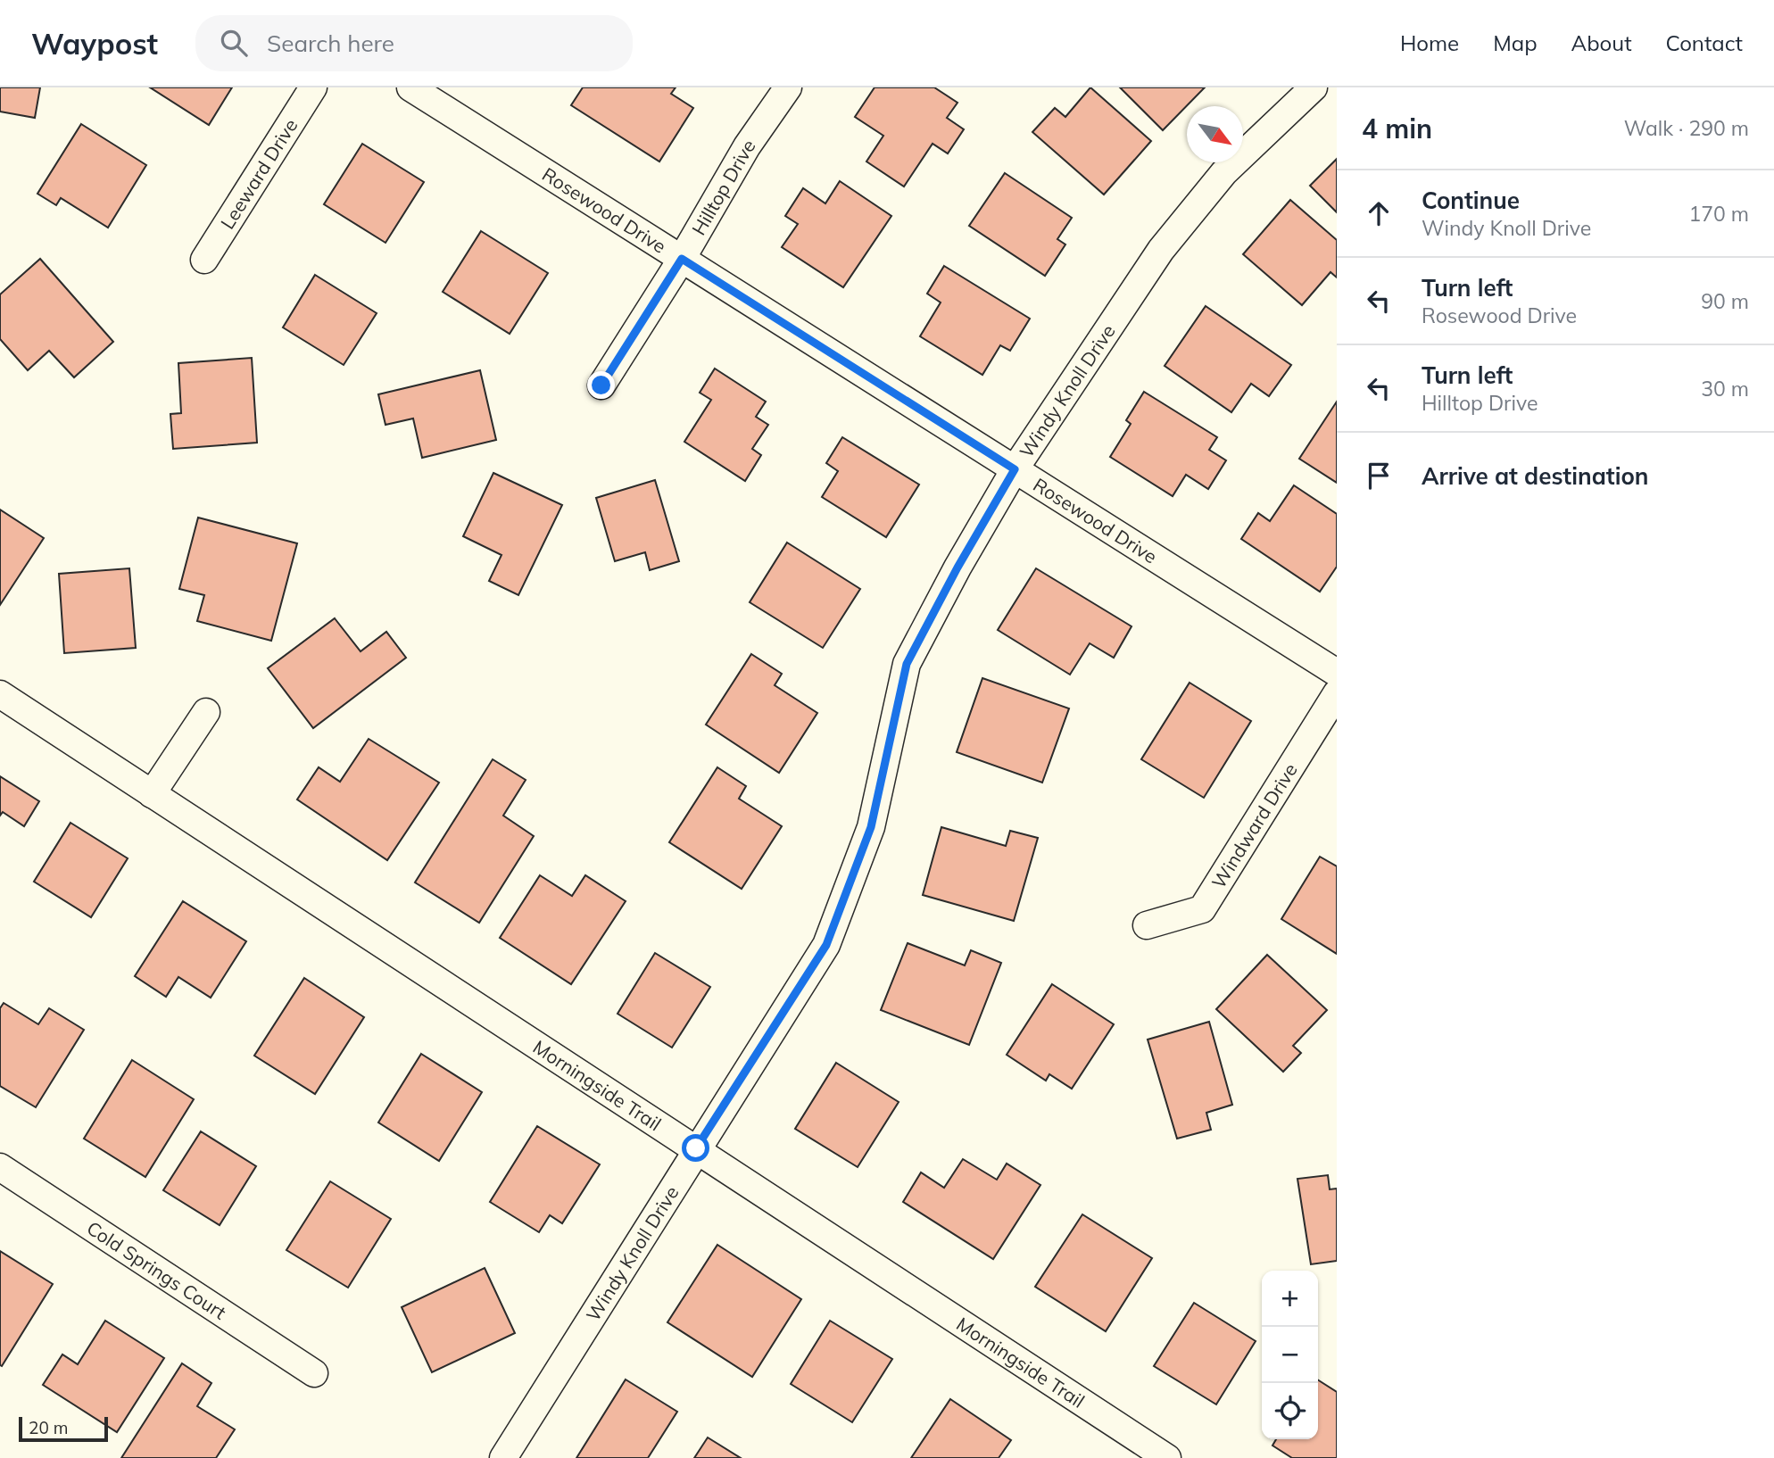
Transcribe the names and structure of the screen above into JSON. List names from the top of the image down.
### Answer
{
  "streets": {
    "street": [
      "Leeward Drive",
      "Hilltop Drive",
      "Rosewood Drive",
      "Windy Knoll Drive",
      "Windward Drive",
      "Morningside Trail",
      "Cold Springs Court"
    ]
  },
  "crossings": [
    ["Hilltop Drive", "Rosewood Drive"],
    ["Rosewood Drive", "Windy Knoll Drive"],
    ["Windy Knoll Drive", "Morningside Trail"]
  ],
  "scale_bar": "20 m",
  "north": "bottom right",
  "page": {
    "header": "Waypost",
    "search": "Search here",
    "nav": [
      "Home",
      "Map",
      "About",
      "Contact"
    ],
    "heading": ["4 min", "Walk · 290 m"],
    "list": [
      ["Continue", "Windy Knoll Drive", "170 m"],
      ["Turn left", "Rosewood Drive", "90 m"],
      ["Turn left", "Hilltop Drive", "30 m"],
      "Arrive at destination"
    ],
    "map_buttons": ["+", "−"],
    "scale": "20 m"
  }
}
